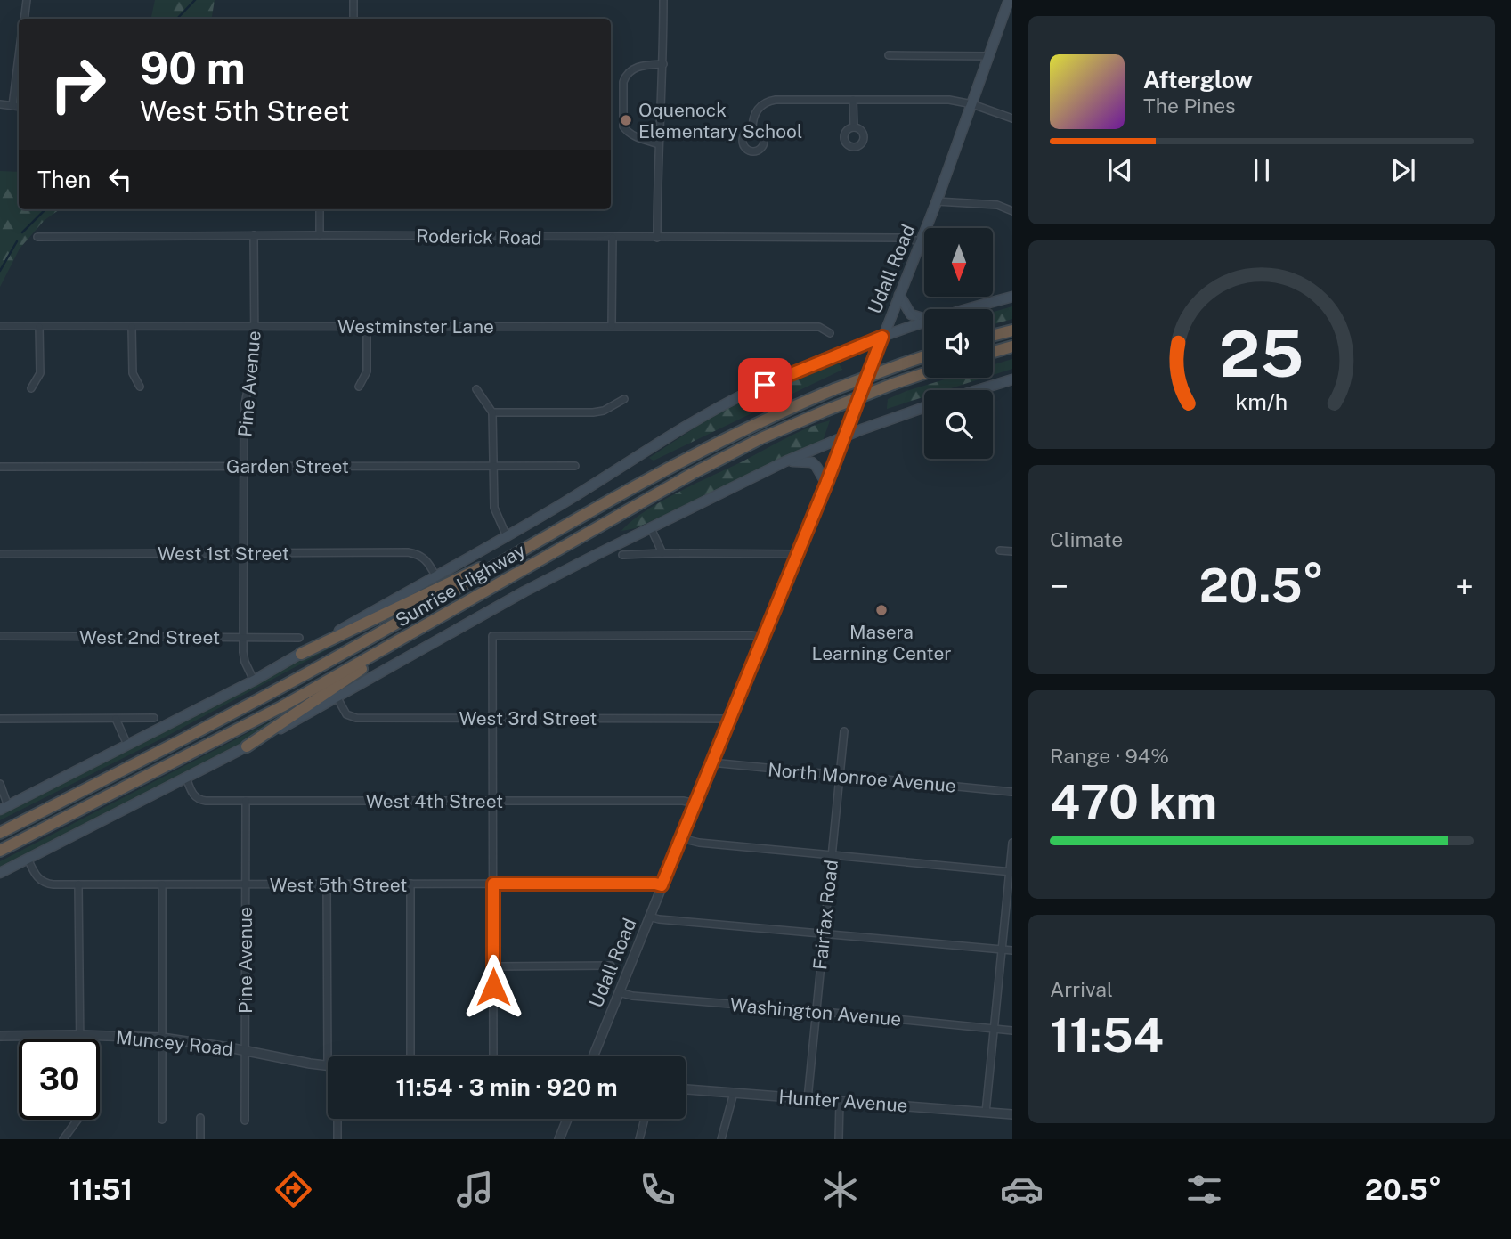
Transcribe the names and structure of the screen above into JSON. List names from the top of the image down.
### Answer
{
  "streets": {
    "highway": ["Sunrise Highway"],
    "main road": ["Udall Road"],
    "street": [
      "Roderick Road",
      "Westminster Lane",
      "Pine Avenue",
      "Garden Street",
      "West 1st Street",
      "West 2nd Street",
      "West 3rd Street",
      "North Monroe Avenue",
      "West 4th Street",
      "West 5th Street",
      "Fairfax Road",
      "Washington Avenue",
      "Muncey Road",
      "Hunter Avenue"
    ]
  },
  "crossings": [
    ["Roderick Road", "Udall Road"],
    ["Roderick Road", "Pine Avenue"],
    ["Udall Road", "Sunrise Highway"],
    ["Udall Road", "West 3rd Street"],
    ["Udall Road", "North Monroe Avenue"],
    ["Udall Road", "West 4th Street"],
    ["Udall Road", "West 5th Street"],
    ["Udall Road", "Washington Avenue"],
    ["Westminster Lane", "Pine Avenue"],
    ["Pine Avenue", "Garden Street"],
    ["Pine Avenue", "West 1st Street"],
    ["Pine Avenue", "Sunrise Highway"],
    ["Pine Avenue", "West 2nd Street"],
    ["Pine Avenue", "West 4th Street"],
    ["Pine Avenue", "West 5th Street"],
    ["Pine Avenue", "Muncey Road"],
    ["West 1st Street", "Sunrise Highway"],
    ["Sunrise Highway", "West 3rd Street"],
    ["Sunrise Highway", "West 4th Street"],
    ["Sunrise Highway", "West 5th Street"],
    ["North Monroe Avenue", "Fairfax Road"],
    ["Fairfax Road", "Washington Avenue"],
    ["Fairfax Road", "Hunter Avenue"]
  ],
  "places": ["Oquenock Elementary School", "Masera Learning Center"],
  "north": "bottom",
  "page": {
    "turn": ["90 m", "West 5th Street"],
    "song": ["Afterglow", "The Pines"],
    "then": "Then",
    "tile": [
      "Climate",
      ["Range · 94%", "470 km"],
      ["Arrival", "11:54"]
    ],
    "heat": ["−", "20.5°", "+"],
    "limit": "30",
    "trip": "11:54 · 3 min · 920 m",
    "tabs": ["11:51", "20.5°"],
    "gauge": ["25", "km/h"]
  }
}
